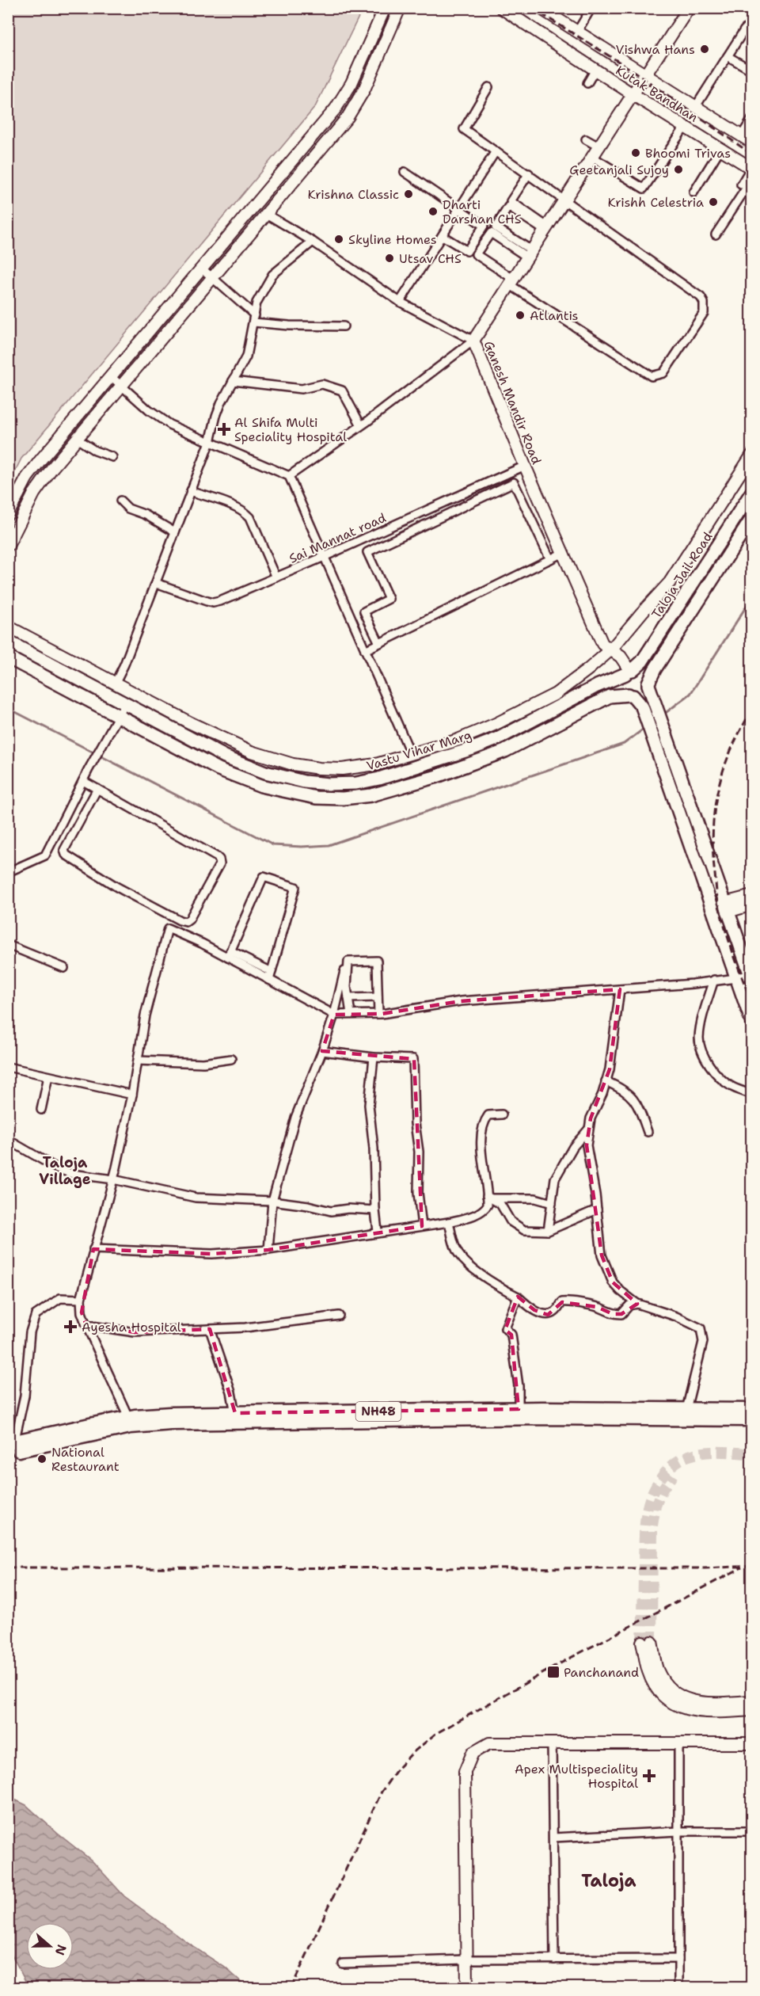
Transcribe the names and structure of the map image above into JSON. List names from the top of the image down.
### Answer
{
  "streets": {
    "highway": ["NH48"],
    "main road": ["Taloja Jail Road", "Vastu Vihar Marg"],
    "street": ["Kutak Bandhan", "Ganesh Mandir Road", "Sai Mannat road"]
  },
  "crossings": [
    ["Kutak Bandhan", "Ganesh Mandir Road"],
    ["Ganesh Mandir Road", "Sai Mannat road"],
    ["Ganesh Mandir Road", "Taloja Jail Road"],
    ["Ganesh Mandir Road", "Vastu Vihar Marg"],
    ["Taloja Jail Road", "Vastu Vihar Marg"]
  ],
  "districts": ["Taloja Village", "Taloja"],
  "places": {
    "other": [
      "Vishwa Hans",
      "Bhoomi Trivas",
      "Geetanjali Sujoy",
      "Krishna Classic",
      "Krishh Celestria",
      "Dharti Darshan CHS",
      "Skyline Homes",
      "Utsav CHS",
      "Atlantis",
      "National Restaurant"
    ],
    "health": ["Al Shifa Multi Speciality Hospital", "Ayesha Hospital", "Apex Multispeciality Hospital"],
    "transit": ["Panchanand"]
  },
  "north": "right"
}
